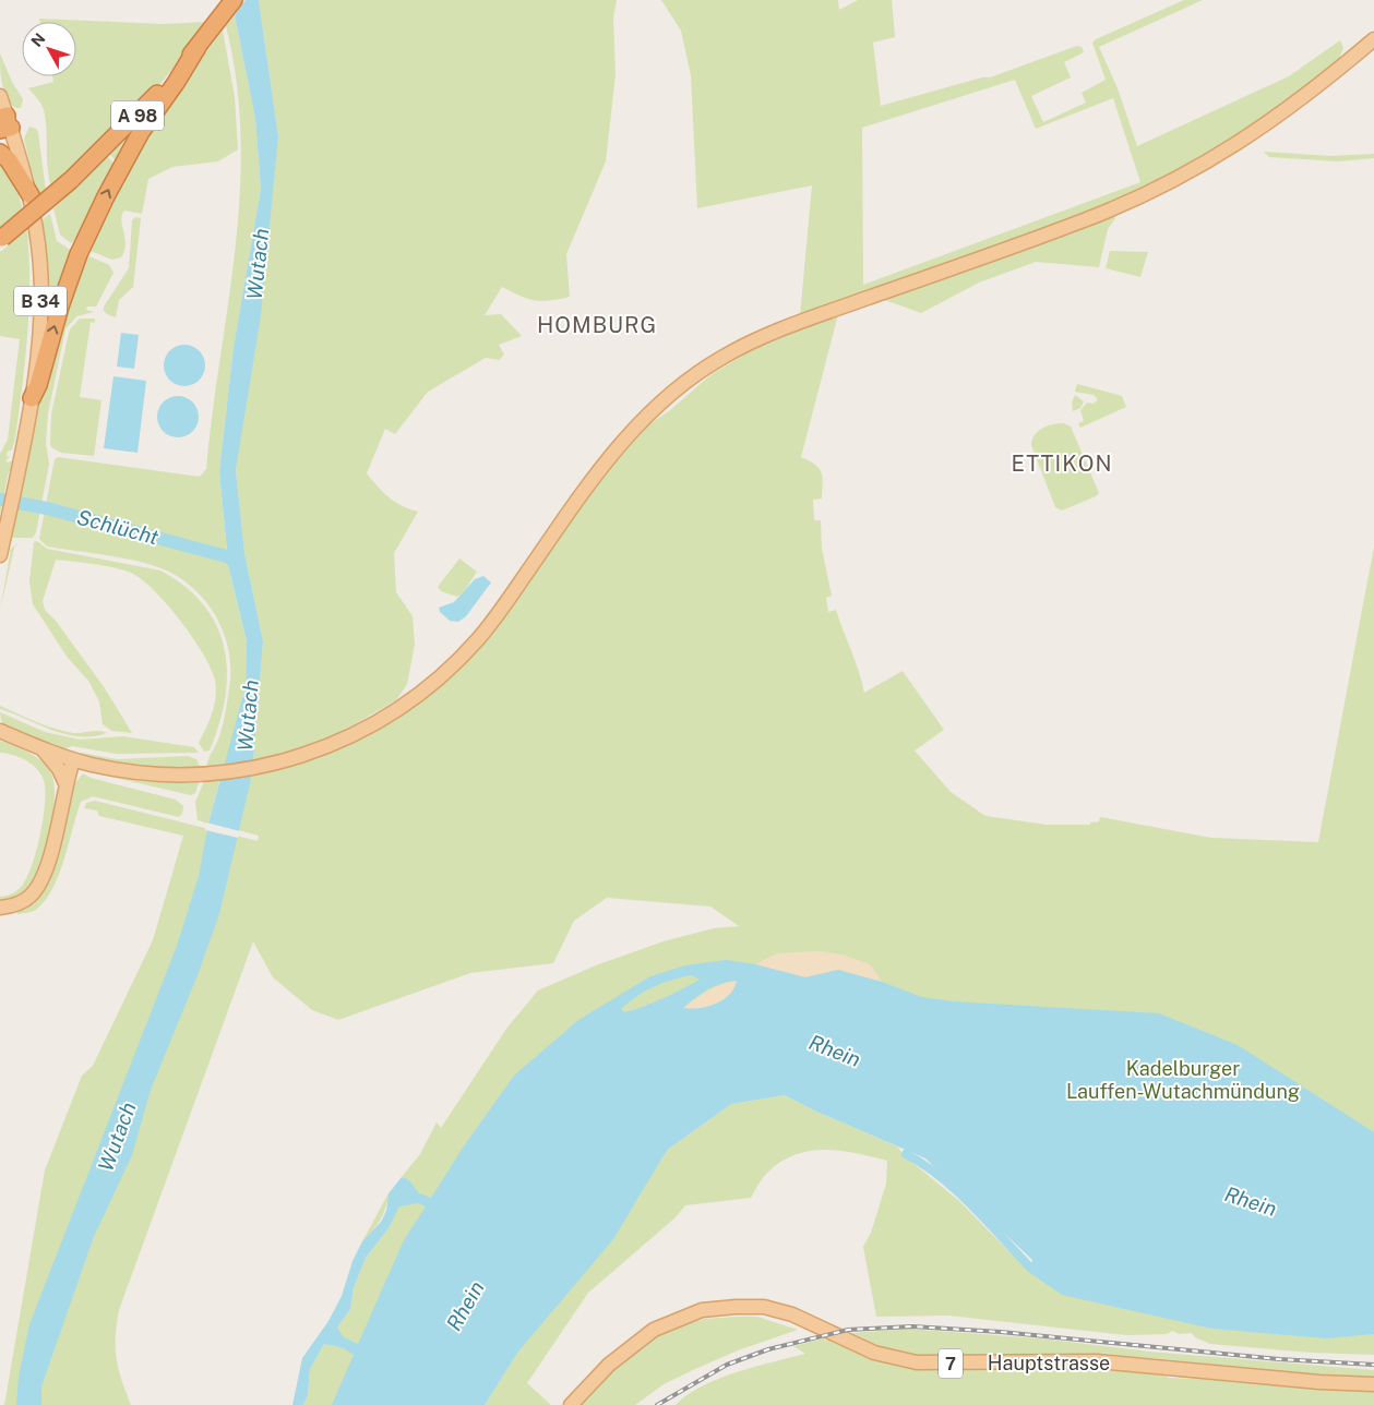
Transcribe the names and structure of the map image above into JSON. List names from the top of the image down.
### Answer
{
  "streets": {
    "highway": ["A 98"],
    "main road": ["B 34", "Hauptstrasse", "7"]
  },
  "districts": ["HOMBURG", "ETTIKON"],
  "water": ["Wutach", "Schlücht", "Rhein"],
  "parks": ["Kadelburger Lauffen-Wutachmündung"],
  "north": "top left"
}
